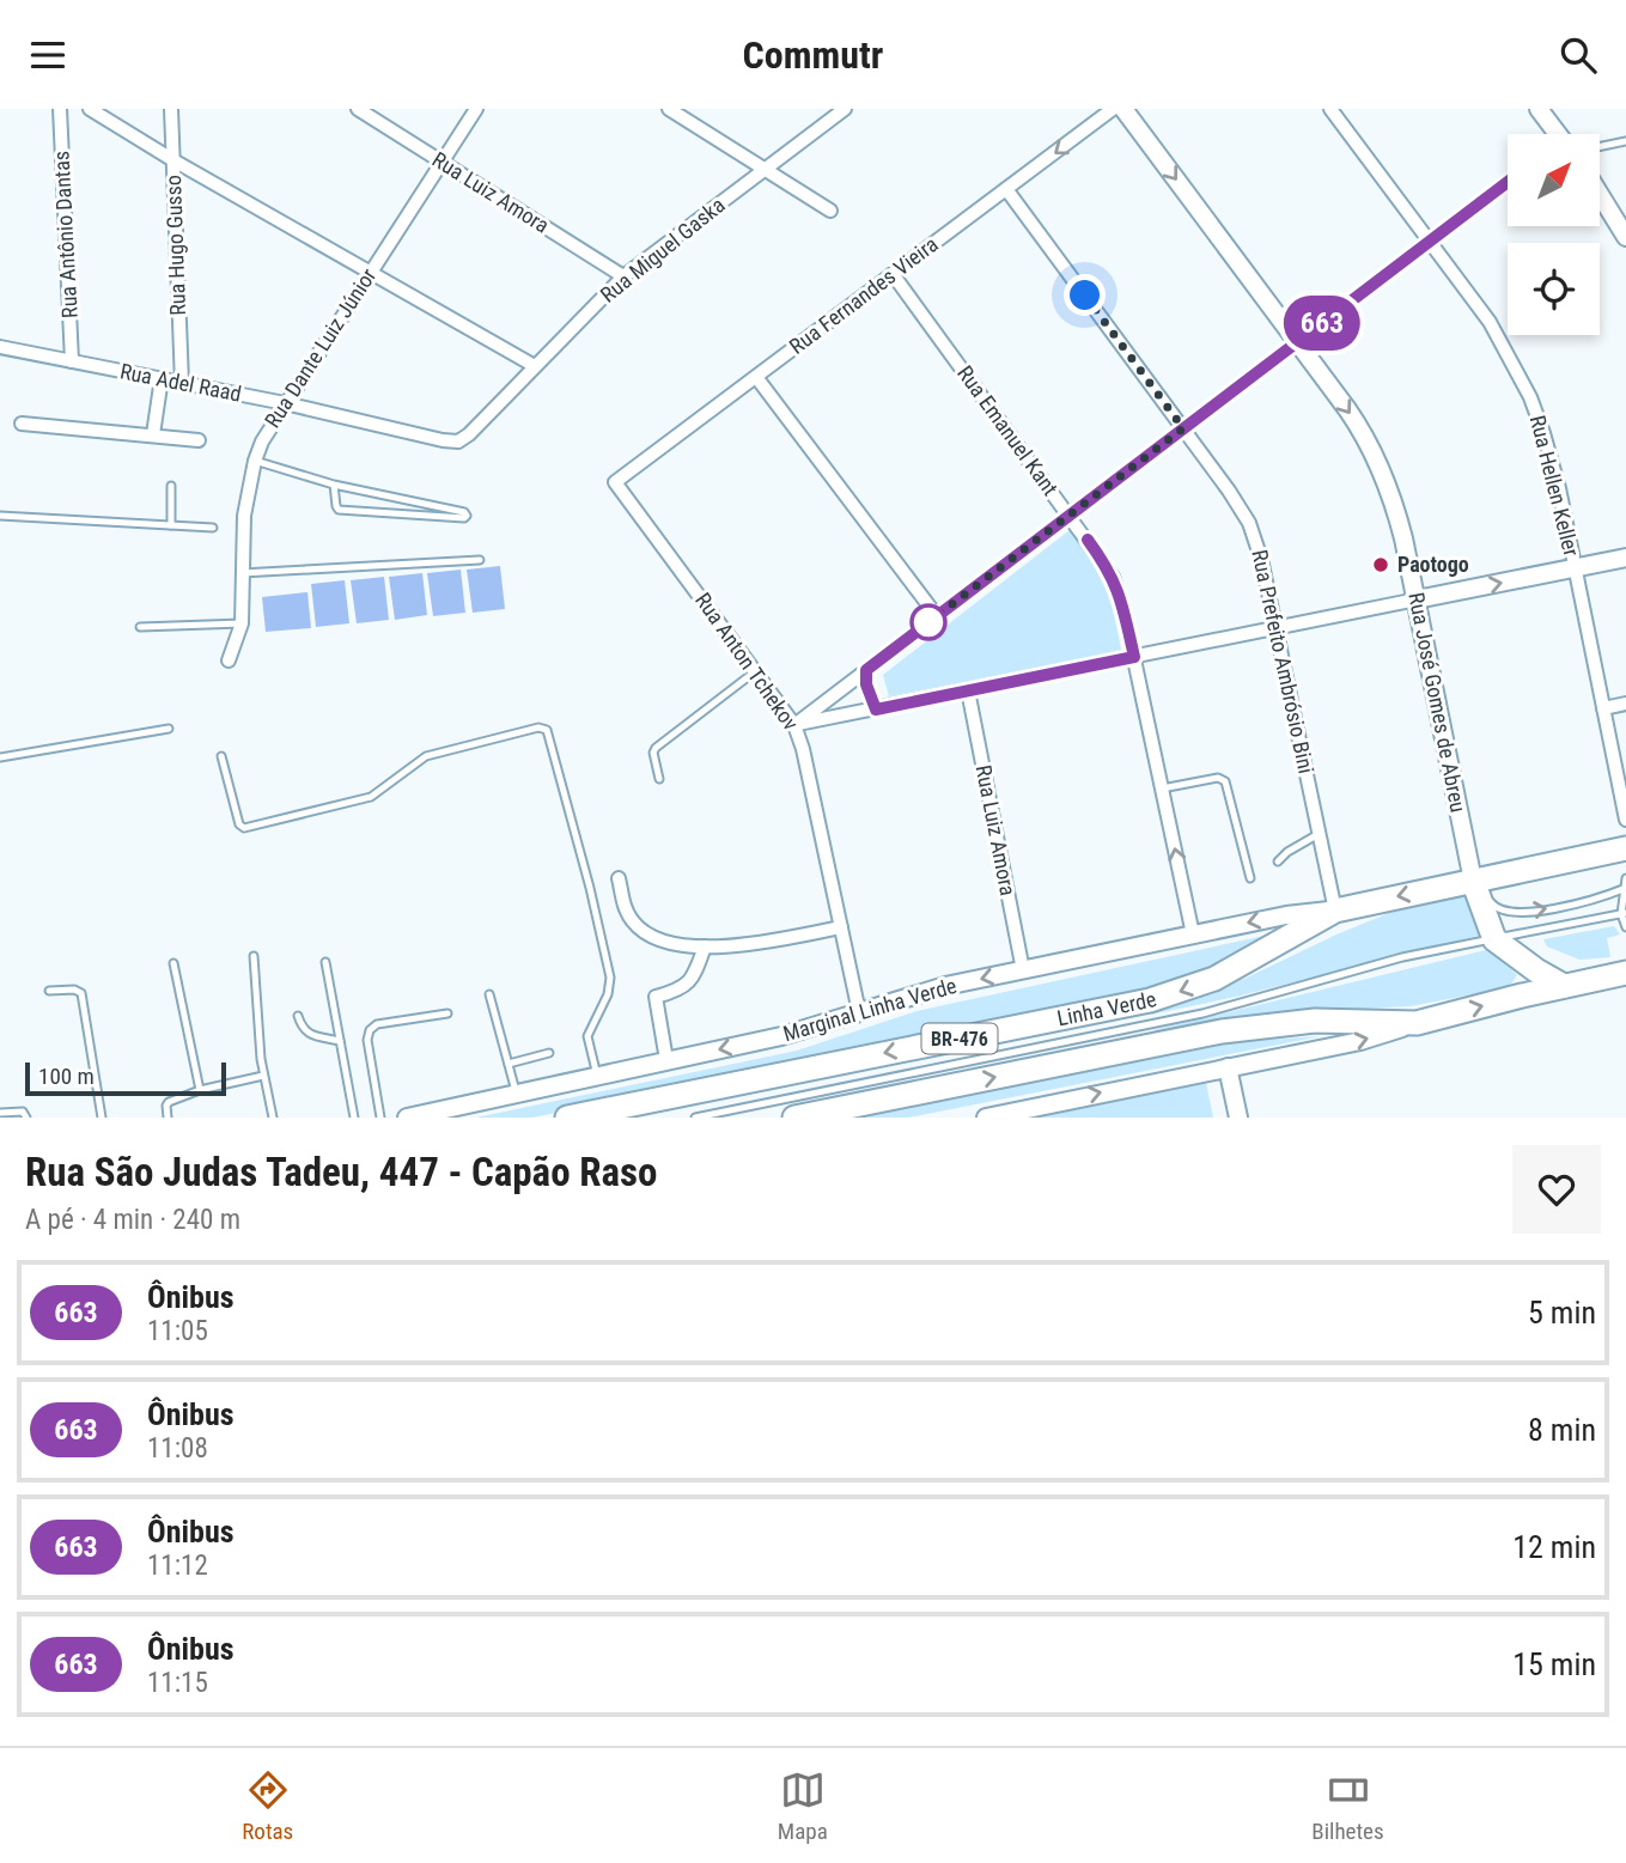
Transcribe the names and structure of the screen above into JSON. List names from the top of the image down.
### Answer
{
  "streets": {
    "highway": ["Linha Verde", "BR-476"],
    "main road": ["Rua José Gomes de Abreu", "Marginal Linha Verde"],
    "street": [
      "Rua Luiz Amora",
      "Rua Antônio Dantas",
      "Rua Hugo Gusso",
      "Rua Miguel Gaska",
      "Rua Fernandes Vieira",
      "Rua Dante Luiz Júnior",
      "Rua Adel Raad",
      "Rua Emanuel Kant",
      "Rua Hellen Keller",
      "Rua Anton Tchekov",
      "Rua Prefeito Ambrósio Bini"
    ]
  },
  "crossings": [
    ["Rua Luiz Amora", "Rua Miguel Gaska"],
    ["Rua Luiz Amora", "Rua Dante Luiz Júnior"],
    ["Rua Luiz Amora", "Marginal Linha Verde"],
    ["Rua Antônio Dantas", "Rua Adel Raad"],
    ["Rua Hugo Gusso", "Rua Adel Raad"],
    ["Rua Miguel Gaska", "Rua Adel Raad"],
    ["Rua Fernandes Vieira", "Rua Emanuel Kant"],
    ["Rua Fernandes Vieira", "Rua Anton Tchekov"],
    ["Rua Fernandes Vieira", "Rua Prefeito Ambrósio Bini"],
    ["Rua Dante Luiz Júnior", "Rua Adel Raad"],
    ["Rua Emanuel Kant", "Marginal Linha Verde"],
    ["Rua Anton Tchekov", "Marginal Linha Verde"],
    ["Rua Prefeito Ambrósio Bini", "Linha Verde"],
    ["Rua Prefeito Ambrósio Bini", "Marginal Linha Verde"],
    ["Rua José Gomes de Abreu", "Linha Verde"],
    ["Linha Verde", "Marginal Linha Verde"]
  ],
  "one_way": ["Rua José Gomes de Abreu"],
  "places": ["Paotogo"],
  "lines": ["bus line 663"],
  "scale_bar": "100 m",
  "north": "top right",
  "page": {
    "header": "Commutr",
    "on_map": "663",
    "scale": "100 m",
    "heading": ["Rua São Judas Tadeu, 447 - Capão Raso", "A pé · 4 min · 240 m"],
    "list": [
      {
        "mark": "663",
        "name": "Ônibus",
        "note": "11:05",
        "value": "5 min"
      },
      {
        "mark": "663",
        "name": "Ônibus",
        "note": "11:08",
        "value": "8 min"
      },
      {
        "mark": "663",
        "name": "Ônibus",
        "note": "11:12",
        "value": "12 min"
      },
      {
        "mark": "663",
        "name": "Ônibus",
        "note": "11:15",
        "value": "15 min"
      }
    ],
    "tabs": ["Rotas", "Mapa", "Bilhetes"]
  }
}
